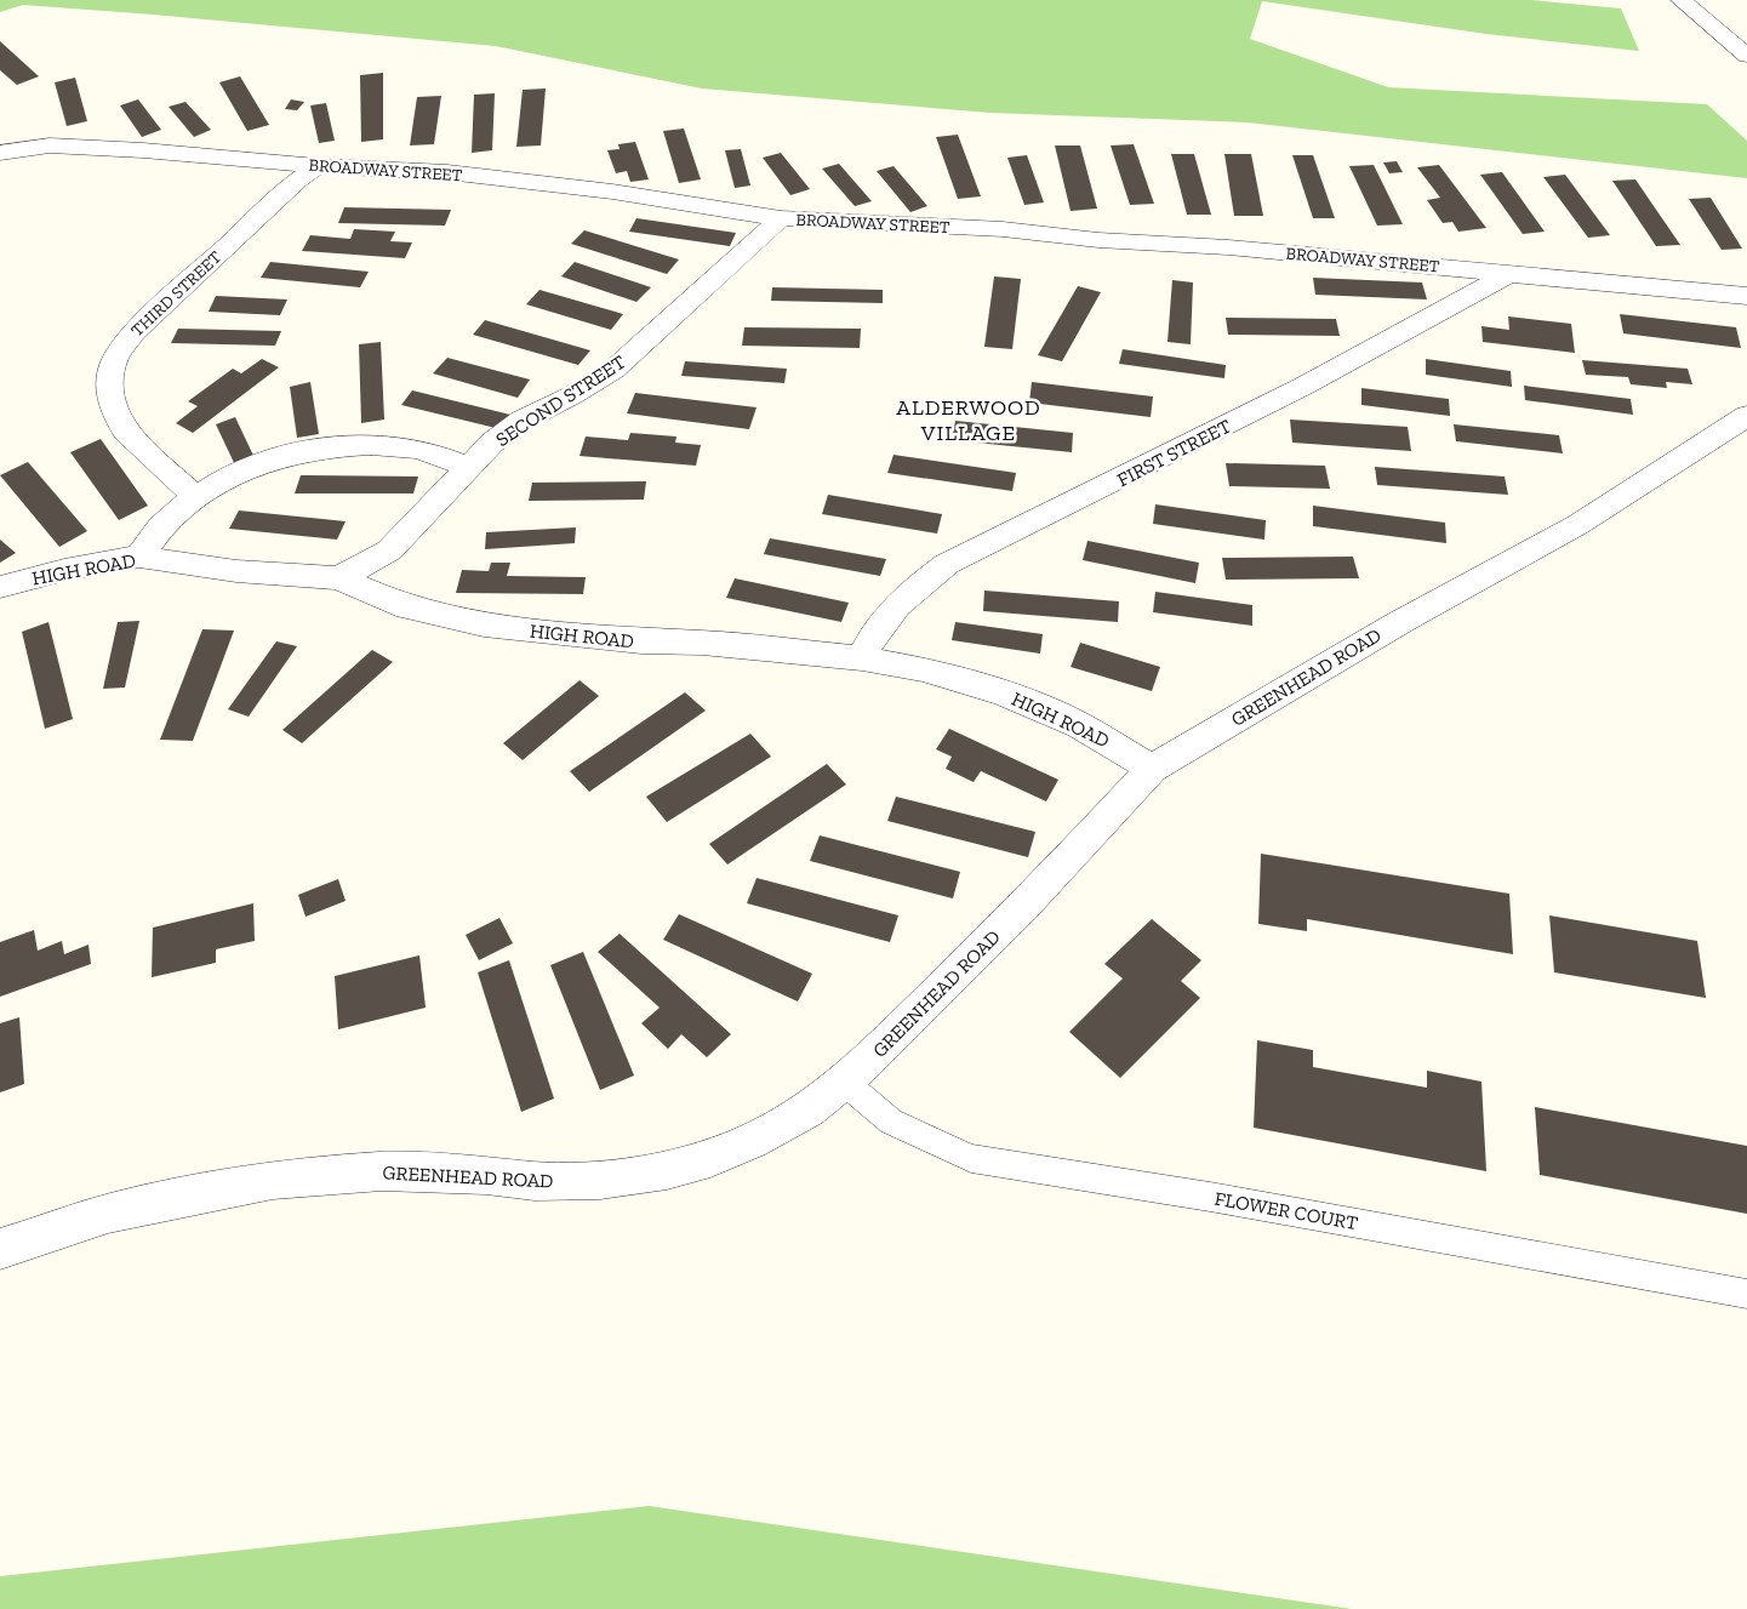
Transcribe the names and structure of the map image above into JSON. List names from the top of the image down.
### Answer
{
  "streets": {
    "street": [
      "BROADWAY STREET",
      "THIRD STREET",
      "SECOND STREET",
      "FIRST STREET",
      "HIGH ROAD",
      "GREENHEAD ROAD"
    ],
    "lane": ["FLOWER COURT"]
  },
  "crossings": [
    ["BROADWAY STREET", "THIRD STREET"],
    ["BROADWAY STREET", "SECOND STREET"],
    ["BROADWAY STREET", "FIRST STREET"],
    ["SECOND STREET", "HIGH ROAD"],
    ["FIRST STREET", "HIGH ROAD"],
    ["HIGH ROAD", "GREENHEAD ROAD"],
    ["GREENHEAD ROAD", "FLOWER COURT"]
  ],
  "districts": ["ALDERWOOD VILLAGE"]
}
